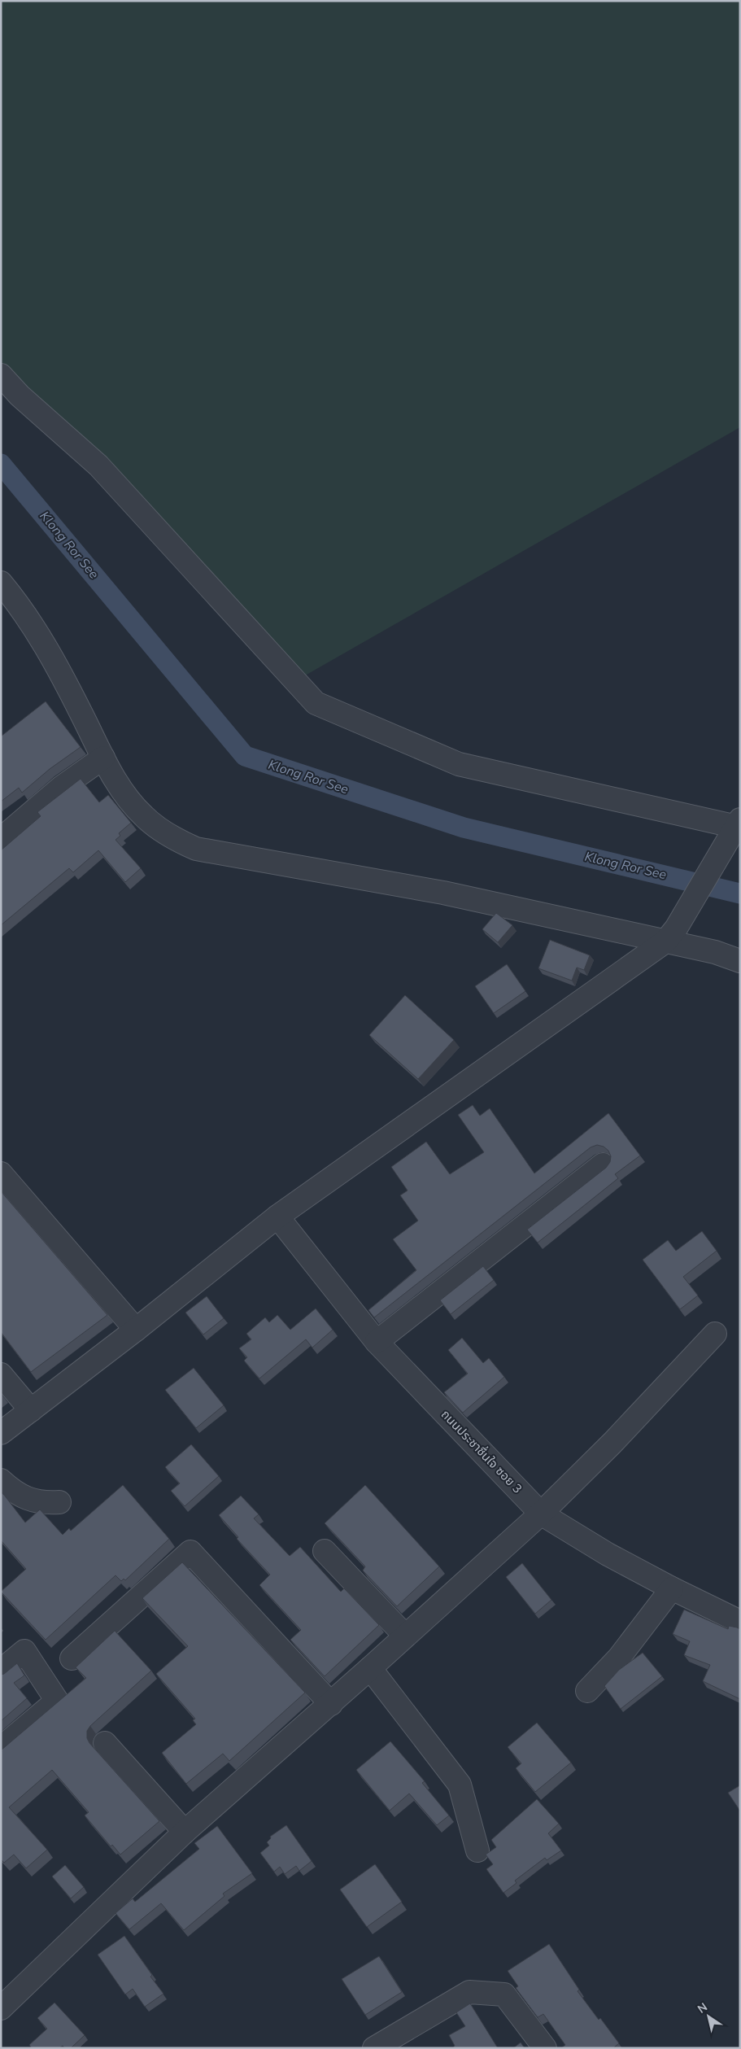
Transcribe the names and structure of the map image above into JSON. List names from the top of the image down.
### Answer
{
  "streets": {
    "street": ["ถนนประชาชื่นใจ ซอย 3"]
  },
  "water": ["Klong Ror See"],
  "north": "top left"
}
